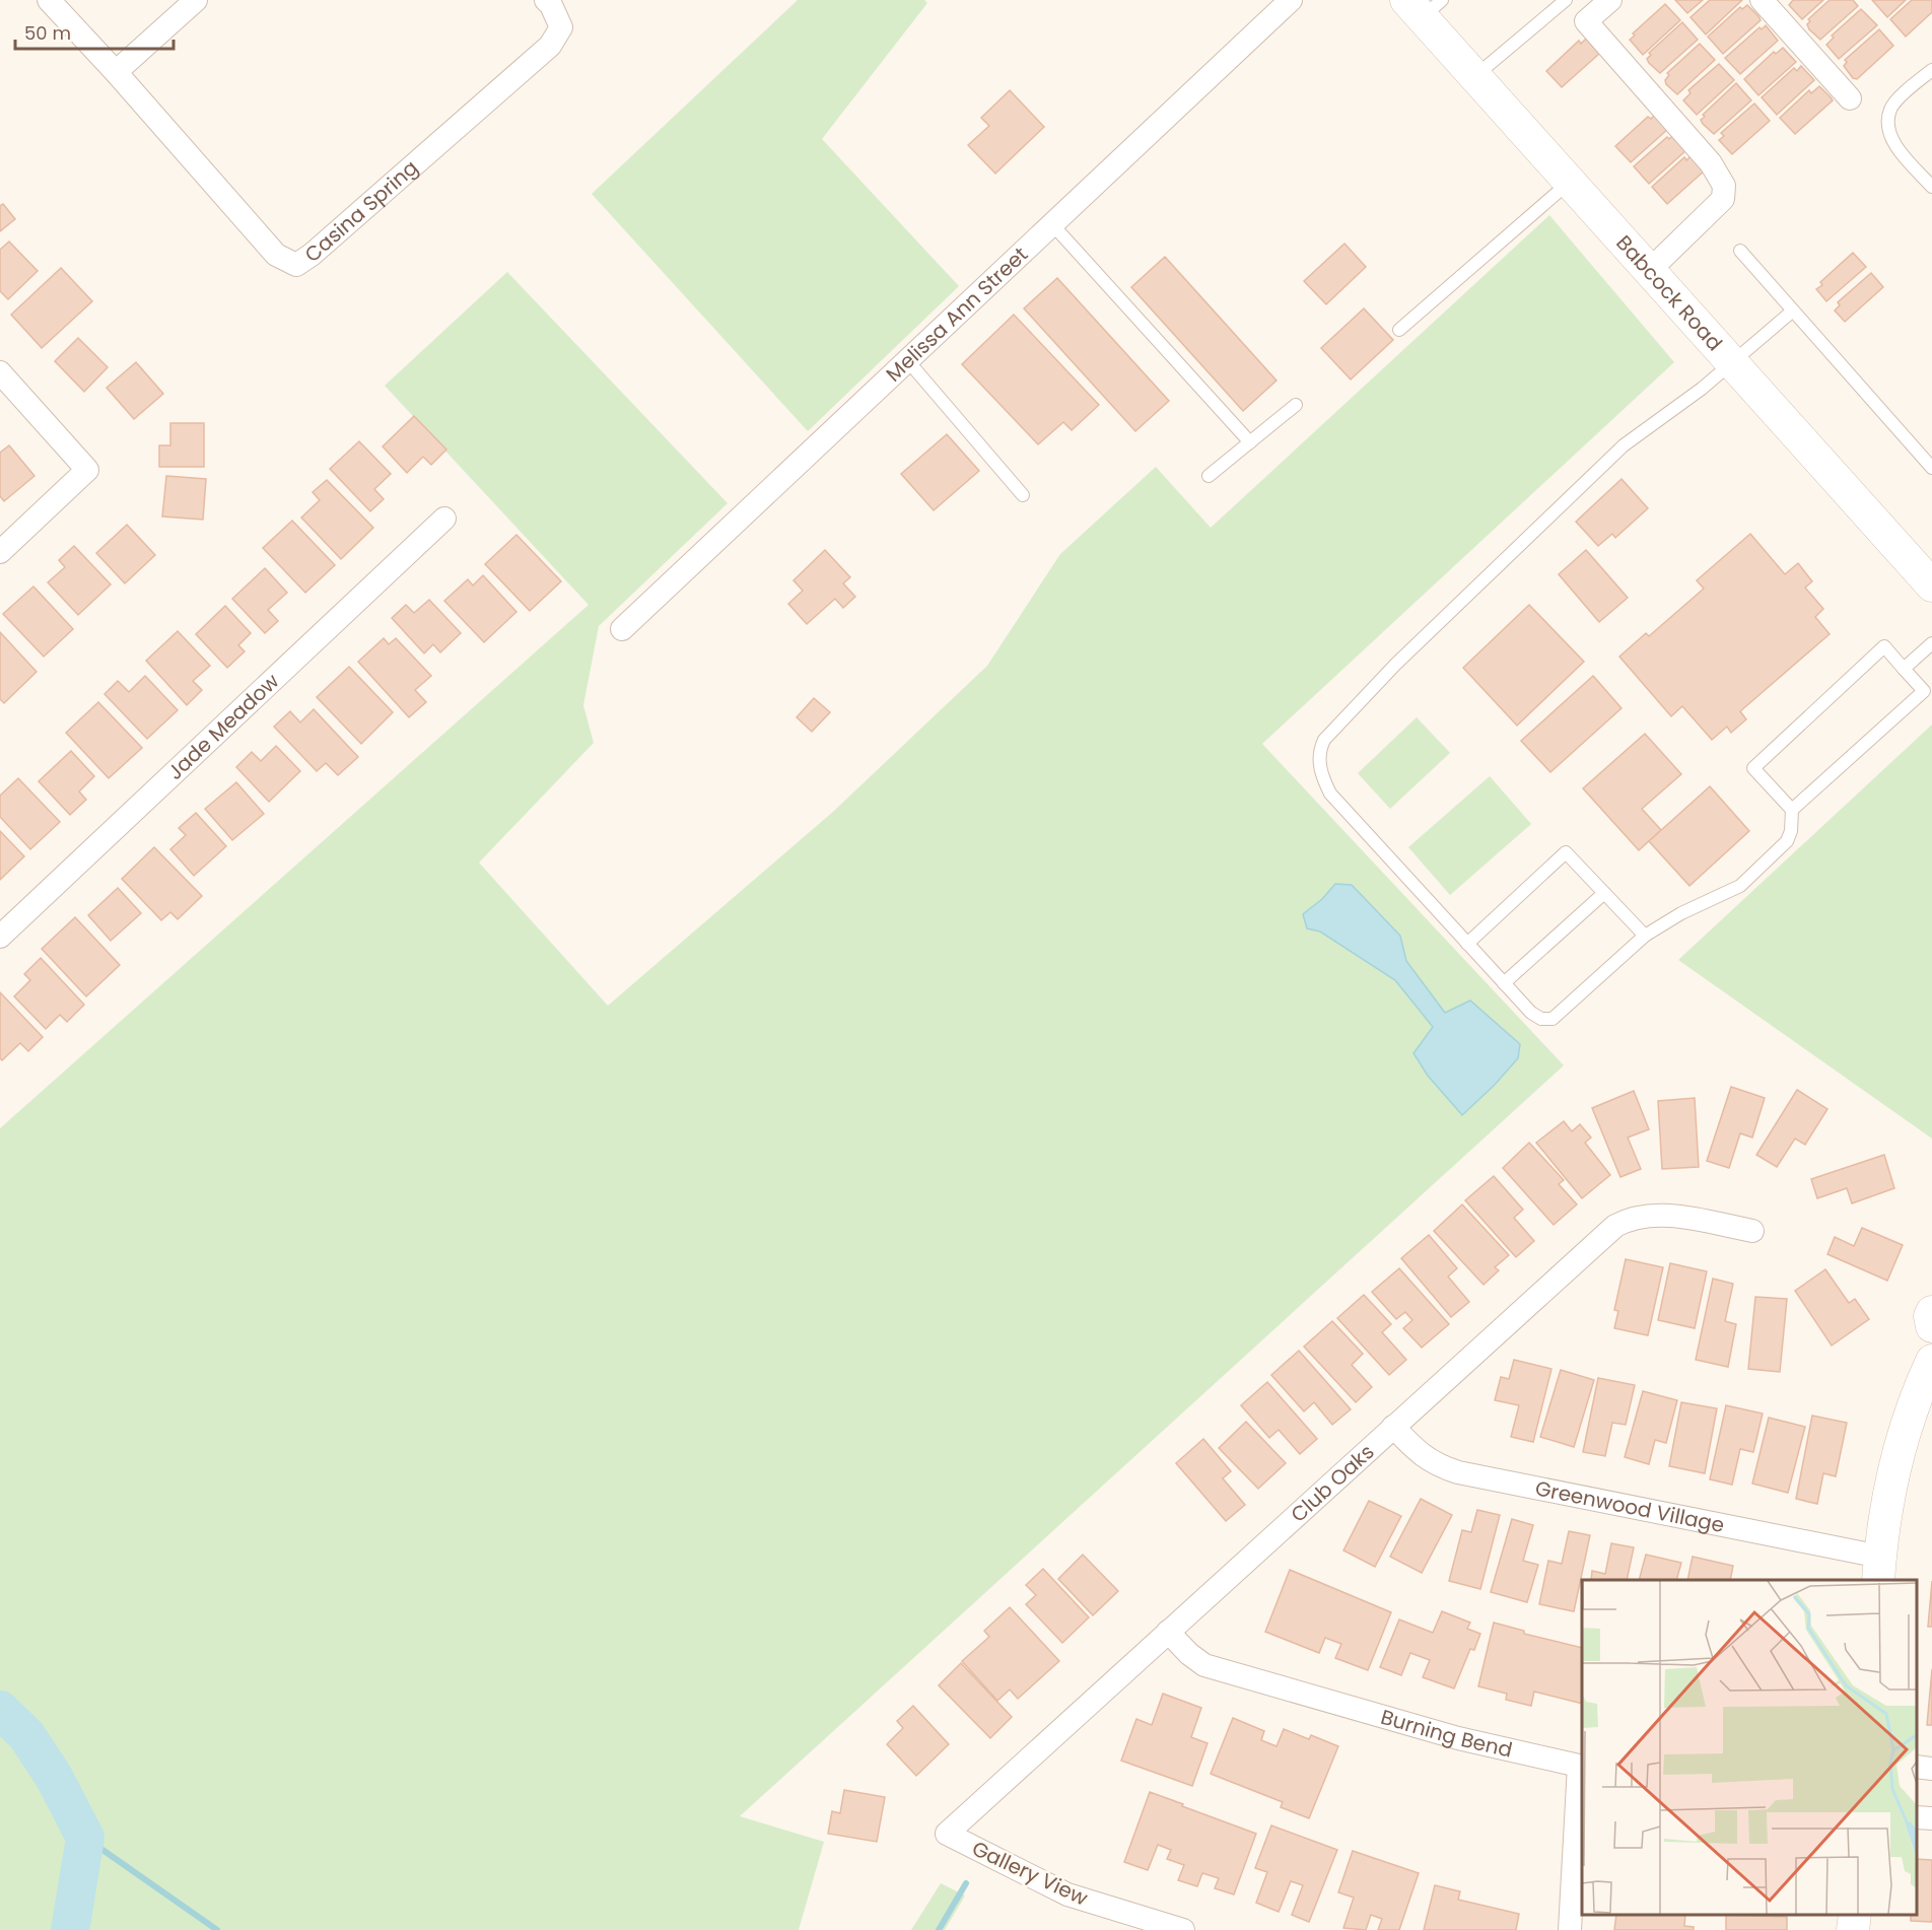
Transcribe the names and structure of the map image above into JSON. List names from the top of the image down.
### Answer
{
  "streets": {
    "main road": ["Babcock Road"],
    "street": [
      "Casina Spring",
      "Melissa Ann Street",
      "Jade Meadow",
      "Club Oaks",
      "Greenwood Village",
      "Burning Bend",
      "Gallery View"
    ]
  },
  "crossings": [
    ["Club Oaks", "Greenwood Village"],
    ["Club Oaks", "Burning Bend"],
    ["Club Oaks", "Gallery View"]
  ],
  "scale_bar": "50 m"
}
